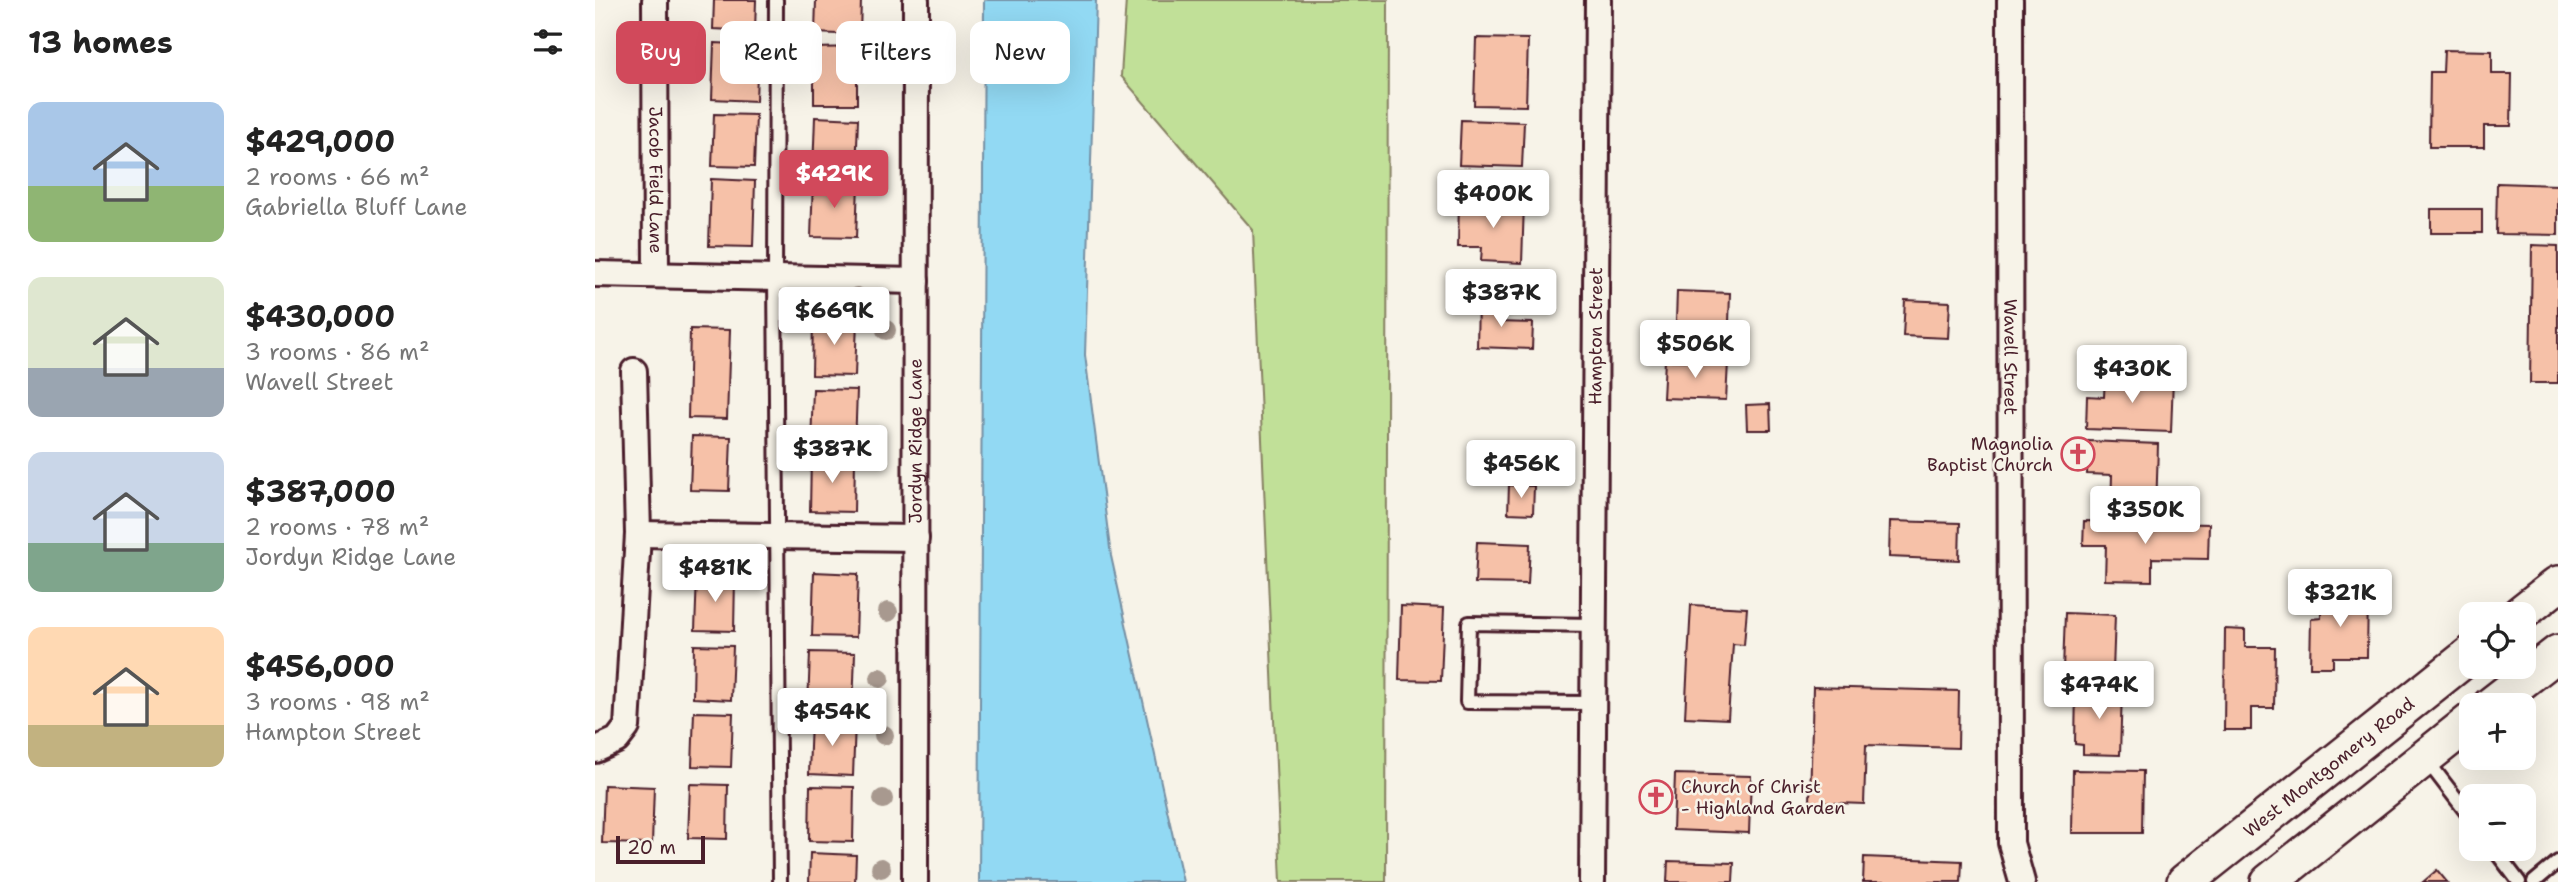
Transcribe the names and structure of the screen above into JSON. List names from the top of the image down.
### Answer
{
  "streets": {
    "main road": ["West Montgomery Road"],
    "street": [
      "Jacob Field Lane",
      "Hampton Street",
      "Wavell Street",
      "Jordyn Ridge Lane"
    ]
  },
  "places": {
    "church": ["Magnolia Baptist Church", "Church of Christ - Highland Garden"]
  },
  "scale_bar": "20 m",
  "page": {
    "heading": "13 homes",
    "chip": [
      "Buy",
      "Rent",
      "Filters",
      "New"
    ],
    "list": [
      {
        "name": "$429,000",
        "note": "2 rooms · 66 m² · Gabriella Bluff Lane"
      },
      {
        "name": "$430,000",
        "note": "3 rooms · 86 m² · Wavell Street"
      },
      {
        "name": "$387,000",
        "note": "2 rooms · 78 m² · Jordyn Ridge Lane"
      },
      {
        "name": "$456,000",
        "note": "3 rooms · 98 m² · Hampton Street"
      }
    ],
    "price": [
      "$429K",
      "$400K",
      "$387K",
      "$669K",
      "$506K",
      "$430K",
      "$387K",
      "$456K",
      "$350K",
      "$481K",
      "$321K",
      "$474K",
      "$454K"
    ],
    "map_buttons": ["+", "−"],
    "scale": "20 m"
  }
}
